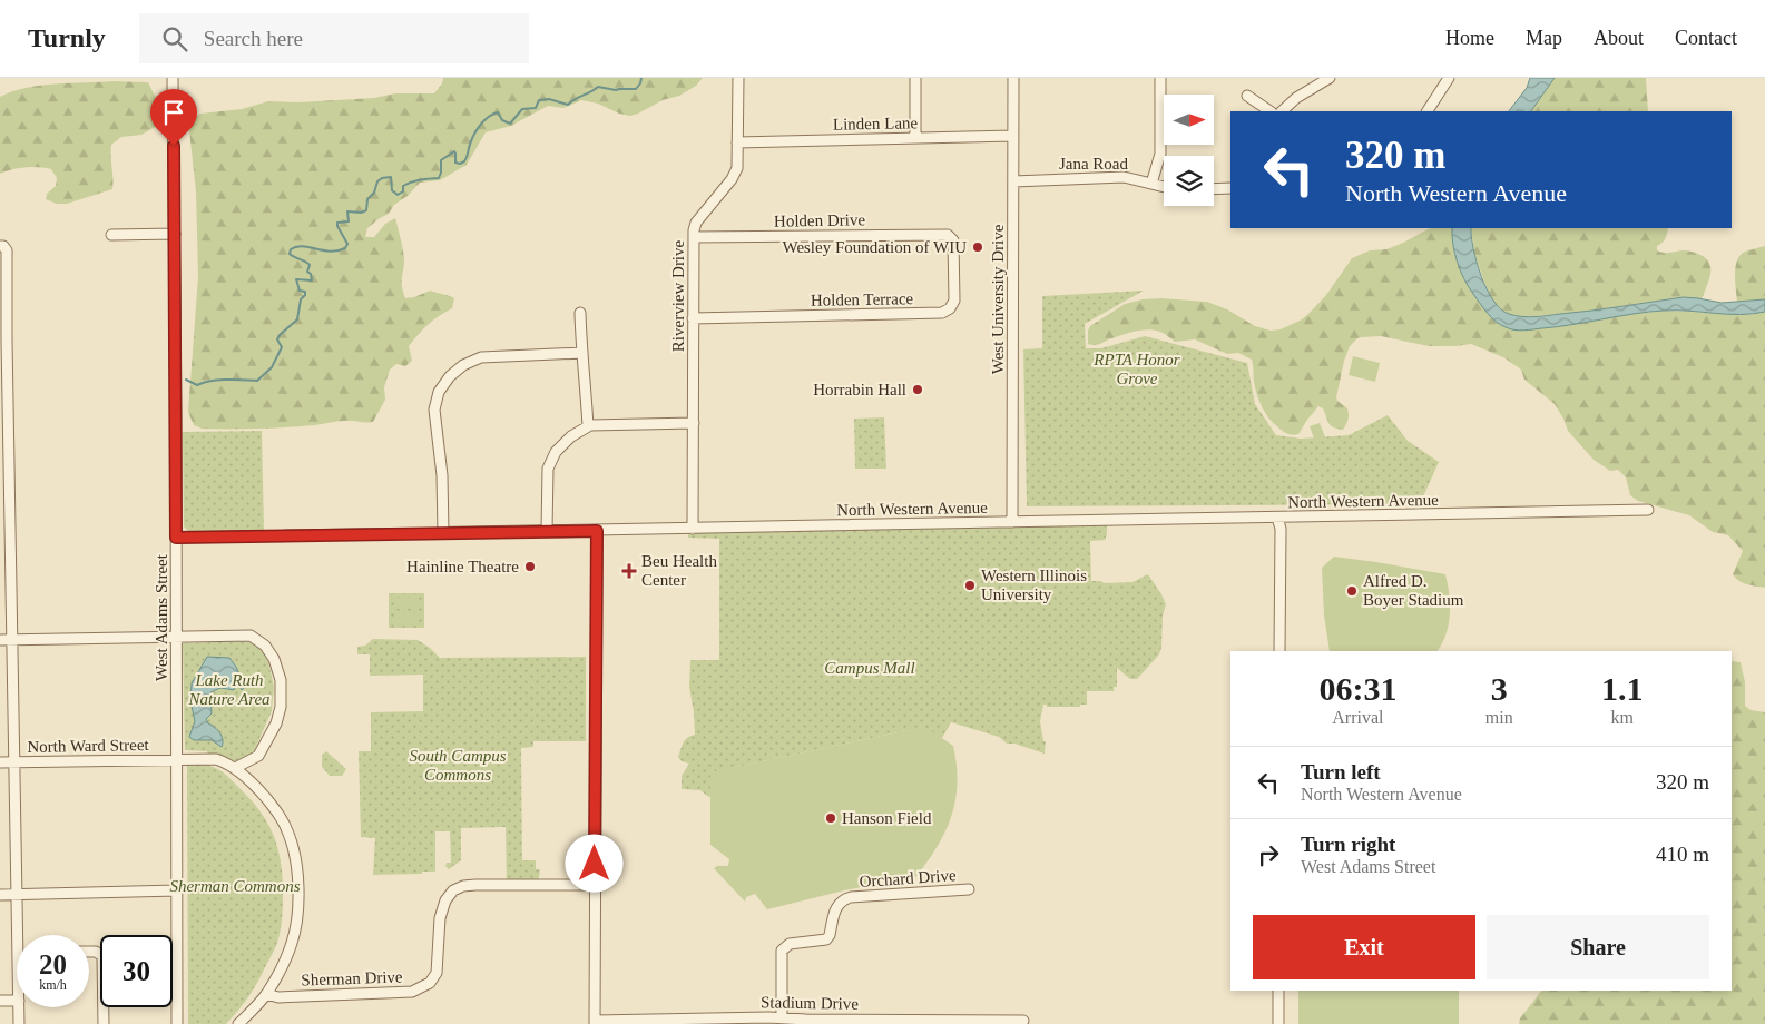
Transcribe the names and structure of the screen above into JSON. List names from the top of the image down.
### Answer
{
  "streets": {
    "street": [
      "Linden Lane",
      "Jana Road",
      "Holden Drive",
      "Riverview Drive",
      "Holden Terrace",
      "West University Drive",
      "North Western Avenue",
      "West Adams Street",
      "North Ward Street",
      "Orchard Drive",
      "Sherman Drive",
      "Stadium Drive"
    ]
  },
  "crossings": [
    ["Linden Lane", "Riverview Drive"],
    ["Linden Lane", "West University Drive"],
    ["Jana Road", "West University Drive"],
    ["Holden Drive", "Riverview Drive"],
    ["Holden Drive", "Holden Terrace"],
    ["Riverview Drive", "Holden Terrace"],
    ["Riverview Drive", "North Western Avenue"],
    ["West University Drive", "North Western Avenue"],
    ["North Western Avenue", "West Adams Street"],
    ["West Adams Street", "North Ward Street"],
    ["Orchard Drive", "Stadium Drive"]
  ],
  "parks": [
    "RPTA Honor Grove",
    "Campus Mall",
    "Lake Ruth Nature Area",
    "South Campus Commons",
    "Sherman Commons"
  ],
  "places": {
    "other": [
      "Wesley Foundation of WIU",
      "Horrabin Hall",
      "Hainline Theatre",
      "Western Illinois University",
      "Alfred D. Boyer Stadium",
      "Hanson Field"
    ],
    "health": ["Beu Health Center"]
  },
  "north": "right",
  "page": {
    "header": "Turnly",
    "search": "Search here",
    "nav": [
      "Home",
      "Map",
      "About",
      "Contact"
    ],
    "turn": ["320 m", "North Western Avenue"],
    "eta": [
      "06:31",
      "Arrival",
      "3",
      "min",
      "1.1",
      "km"
    ],
    "list": [
      {
        "name": "Turn left",
        "note": "North Western Avenue",
        "value": "320 m"
      },
      {
        "name": "Turn right",
        "note": "West Adams Street",
        "value": "410 m"
      }
    ],
    "buttons": ["Exit", "Share"],
    "speed": "20 km/h",
    "limit": "30"
  }
}
